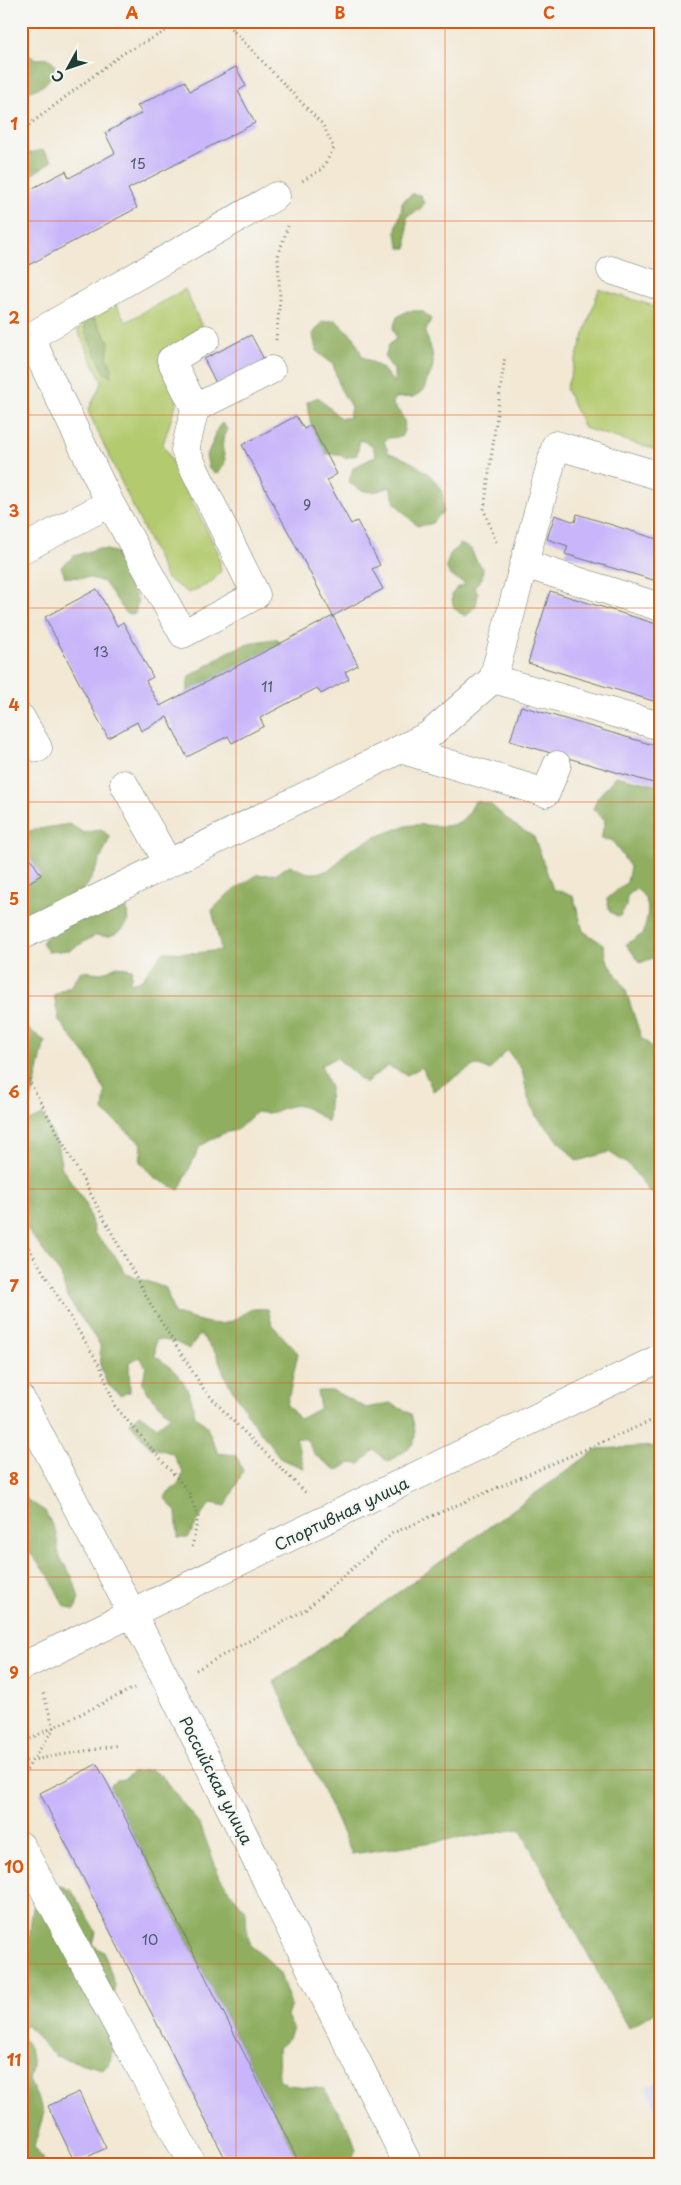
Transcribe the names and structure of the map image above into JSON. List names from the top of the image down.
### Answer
{
  "streets": {
    "street": ["Спортивная улица", "Российская улица"]
  },
  "crossings": [
    ["Спортивная улица", "Российская улица"]
  ],
  "house_numbers": [
    "15",
    "9",
    "13",
    "11",
    "10"
  ],
  "north": "bottom left",
  "grid": {
    "columns": ["A", "B", "C"],
    "rows": [
      "1",
      "2",
      "3",
      "4",
      "5",
      "6",
      "7",
      "8",
      "9",
      "10",
      "11"
    ]
  }
}
